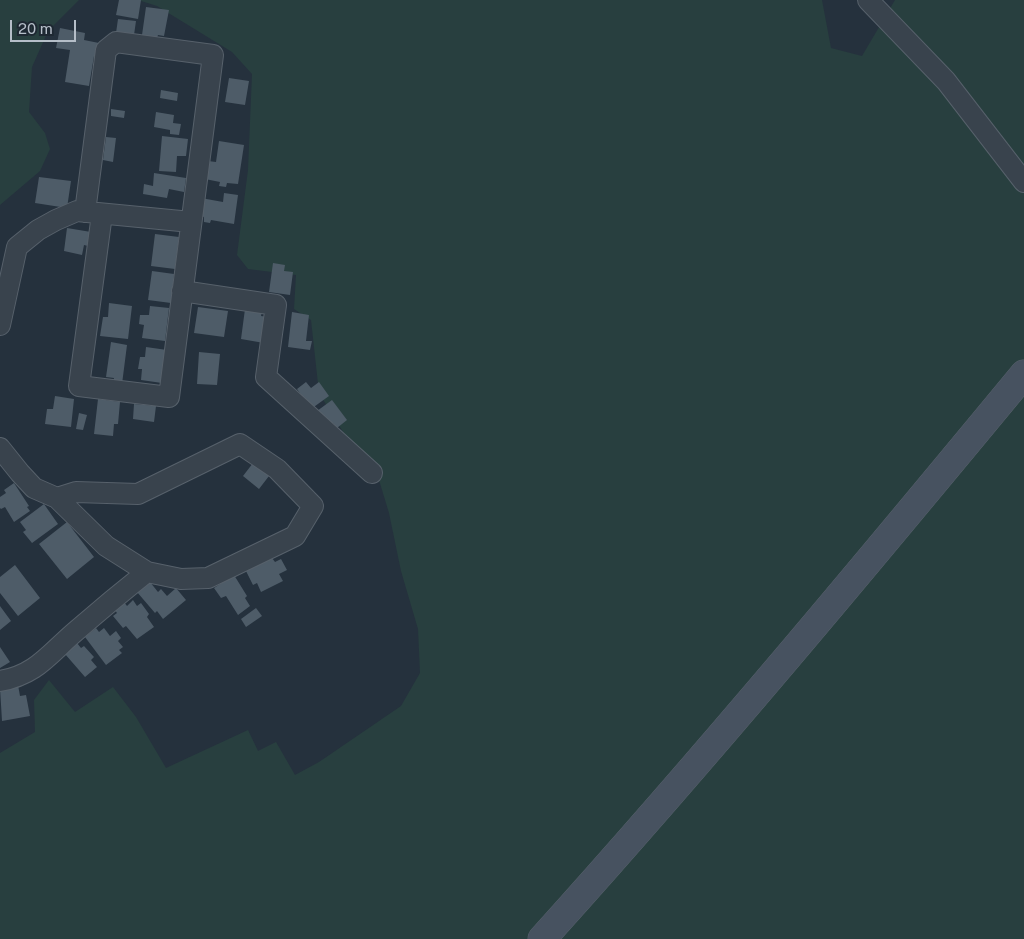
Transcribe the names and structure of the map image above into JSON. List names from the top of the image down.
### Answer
{
  "scale_bar": "20 m"
}
